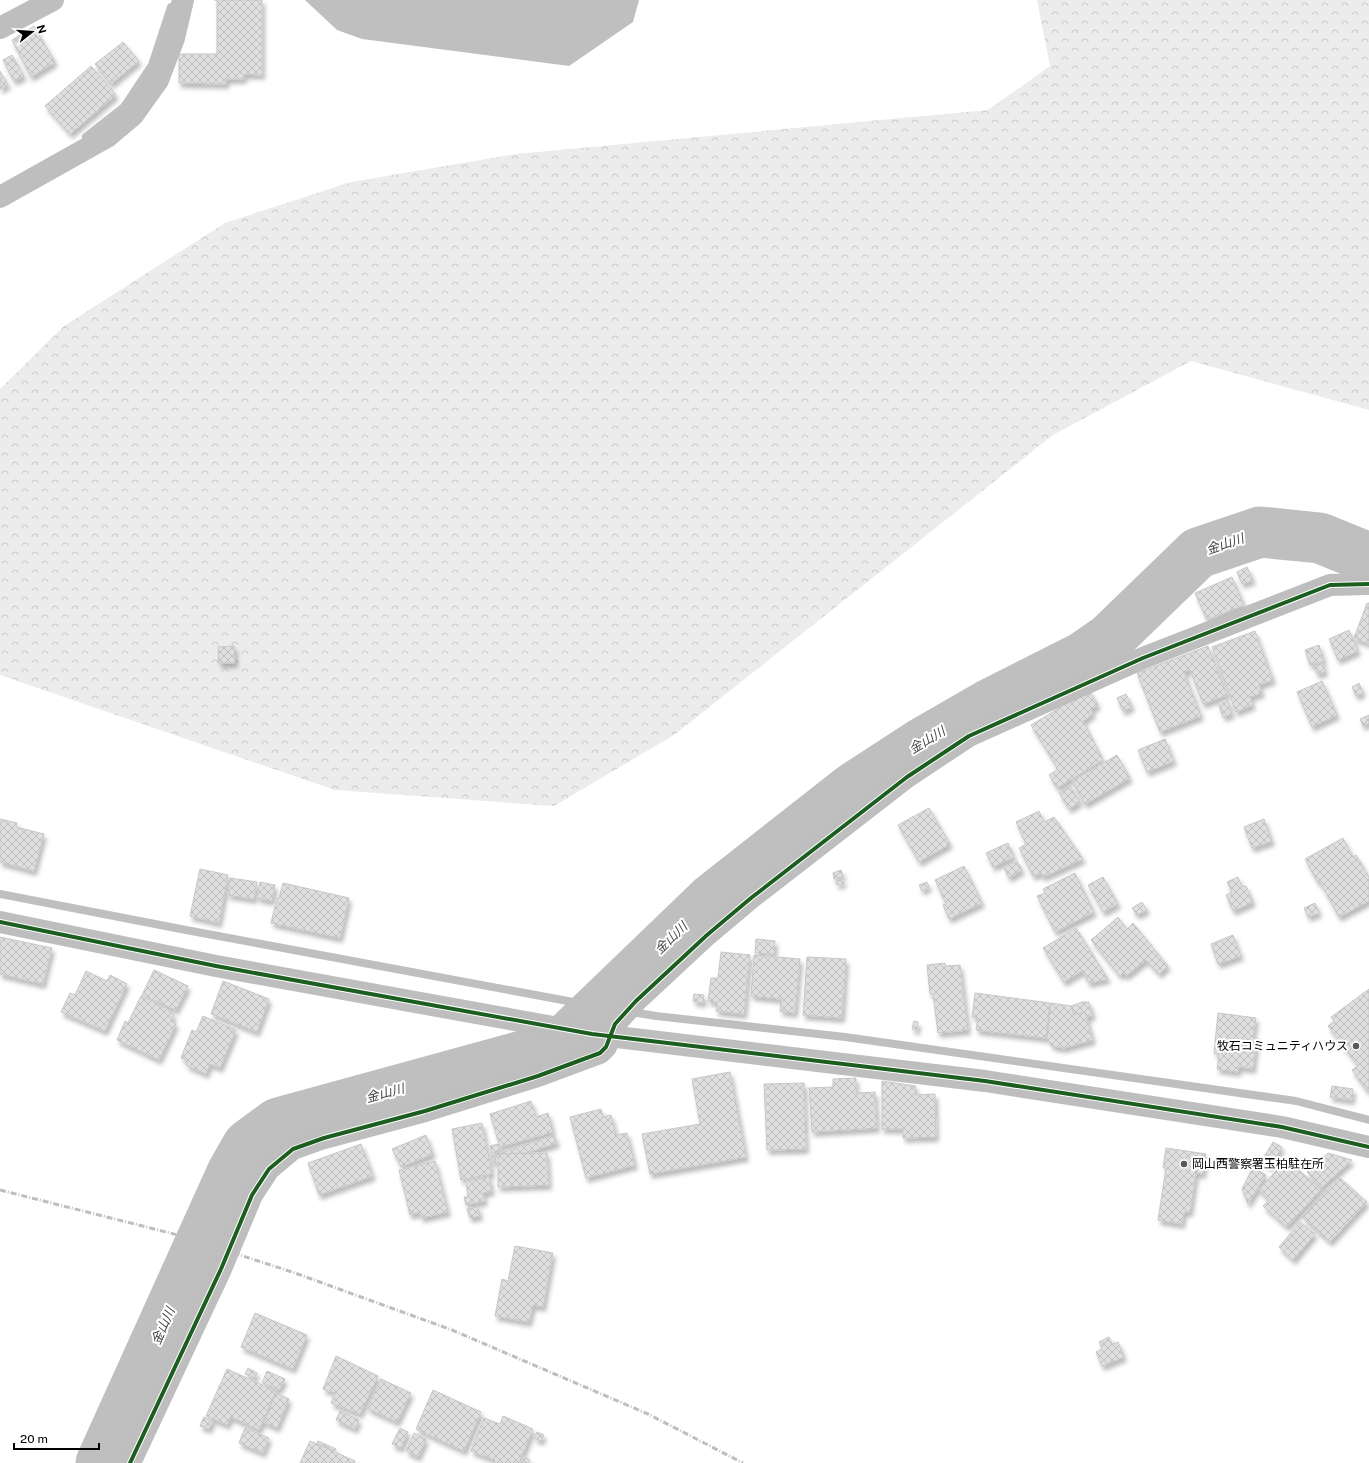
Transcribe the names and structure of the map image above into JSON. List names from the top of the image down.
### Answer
{
  "water": ["金山川"],
  "places": ["牧石コミュニティハウス", "岡山西警察署玉柏駐在所"],
  "scale_bar": "20 m",
  "north": "right"
}
